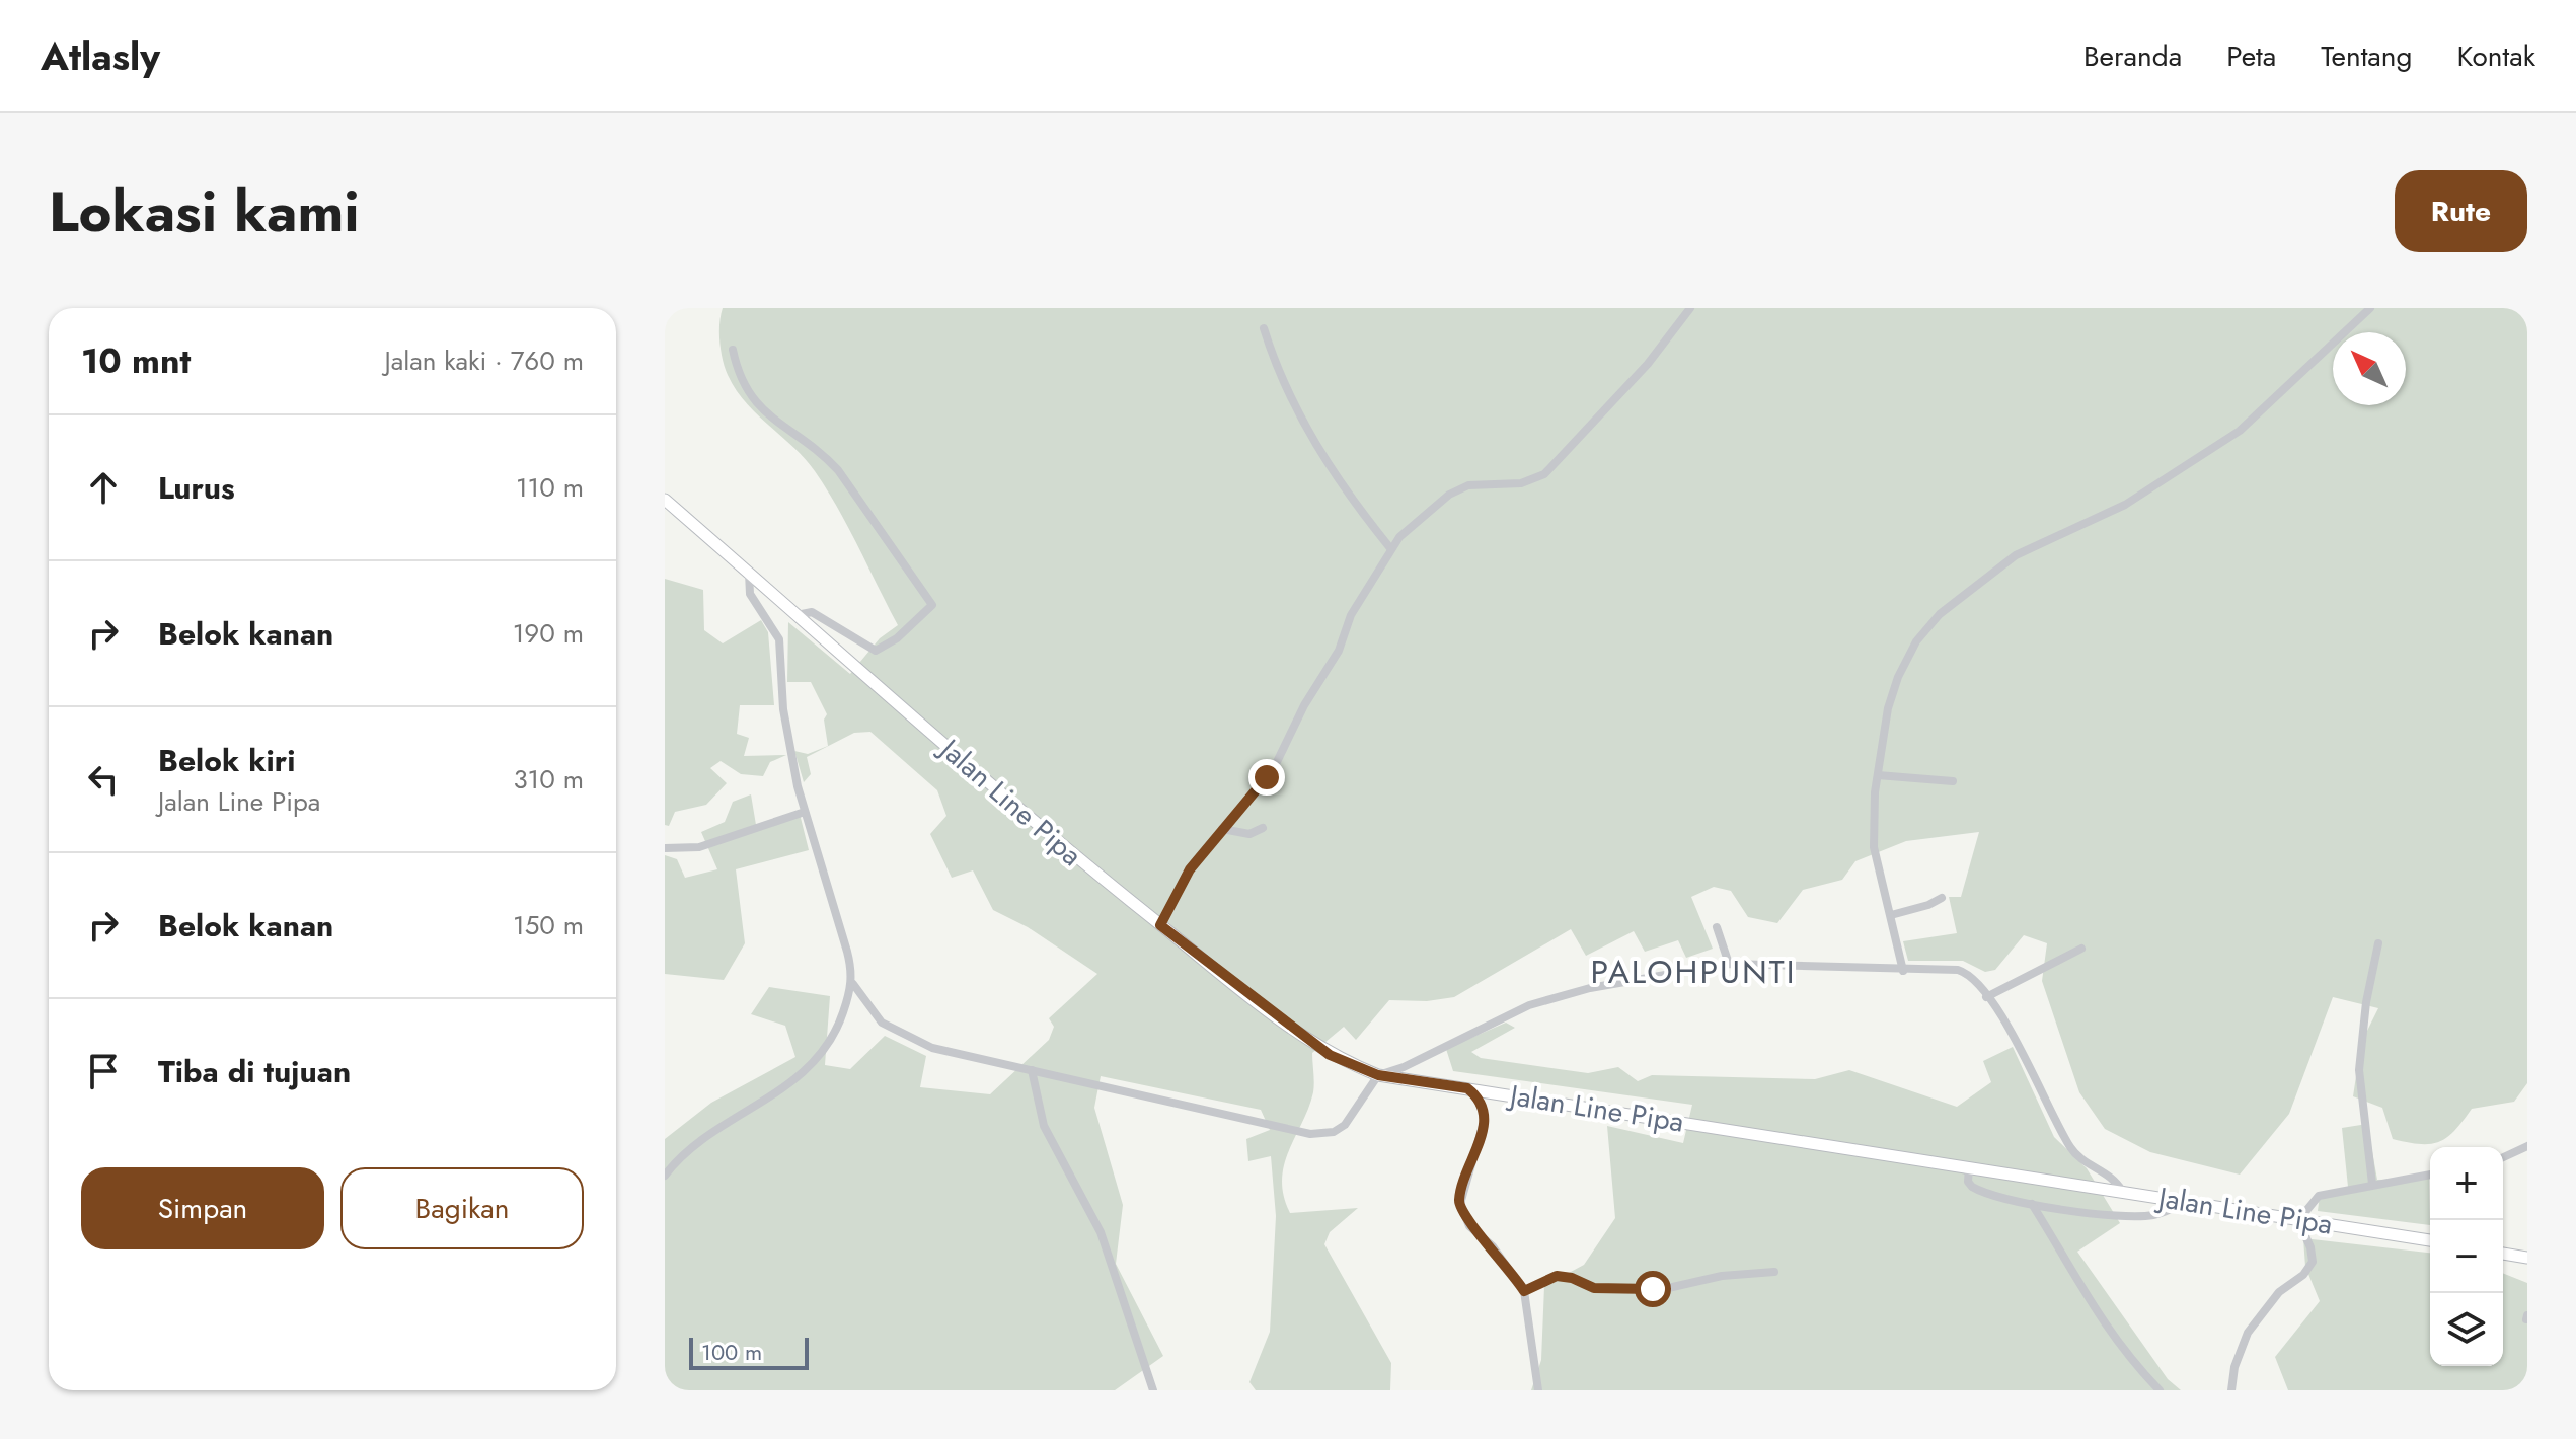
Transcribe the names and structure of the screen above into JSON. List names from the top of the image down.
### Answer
{
  "streets": {
    "main road": ["Jalan Line Pipa"]
  },
  "districts": ["PALOHPUNTI"],
  "scale_bar": "100 m",
  "north": "top left",
  "page": {
    "header": "Atlasly",
    "nav": [
      "Beranda",
      "Peta",
      "Tentang",
      "Kontak"
    ],
    "title": "Lokasi kami",
    "buttons": [
      "Rute",
      ["Simpan", "Bagikan"]
    ],
    "heading": ["10 mnt", "Jalan kaki · 760 m"],
    "list": [
      ["Lurus", "110 m"],
      ["Belok kanan", "190 m"],
      ["Belok kiri", "Jalan Line Pipa", "310 m"],
      ["Belok kanan", "150 m"],
      "Tiba di tujuan"
    ],
    "map_buttons": ["+", "−"],
    "scale": "100 m"
  }
}
